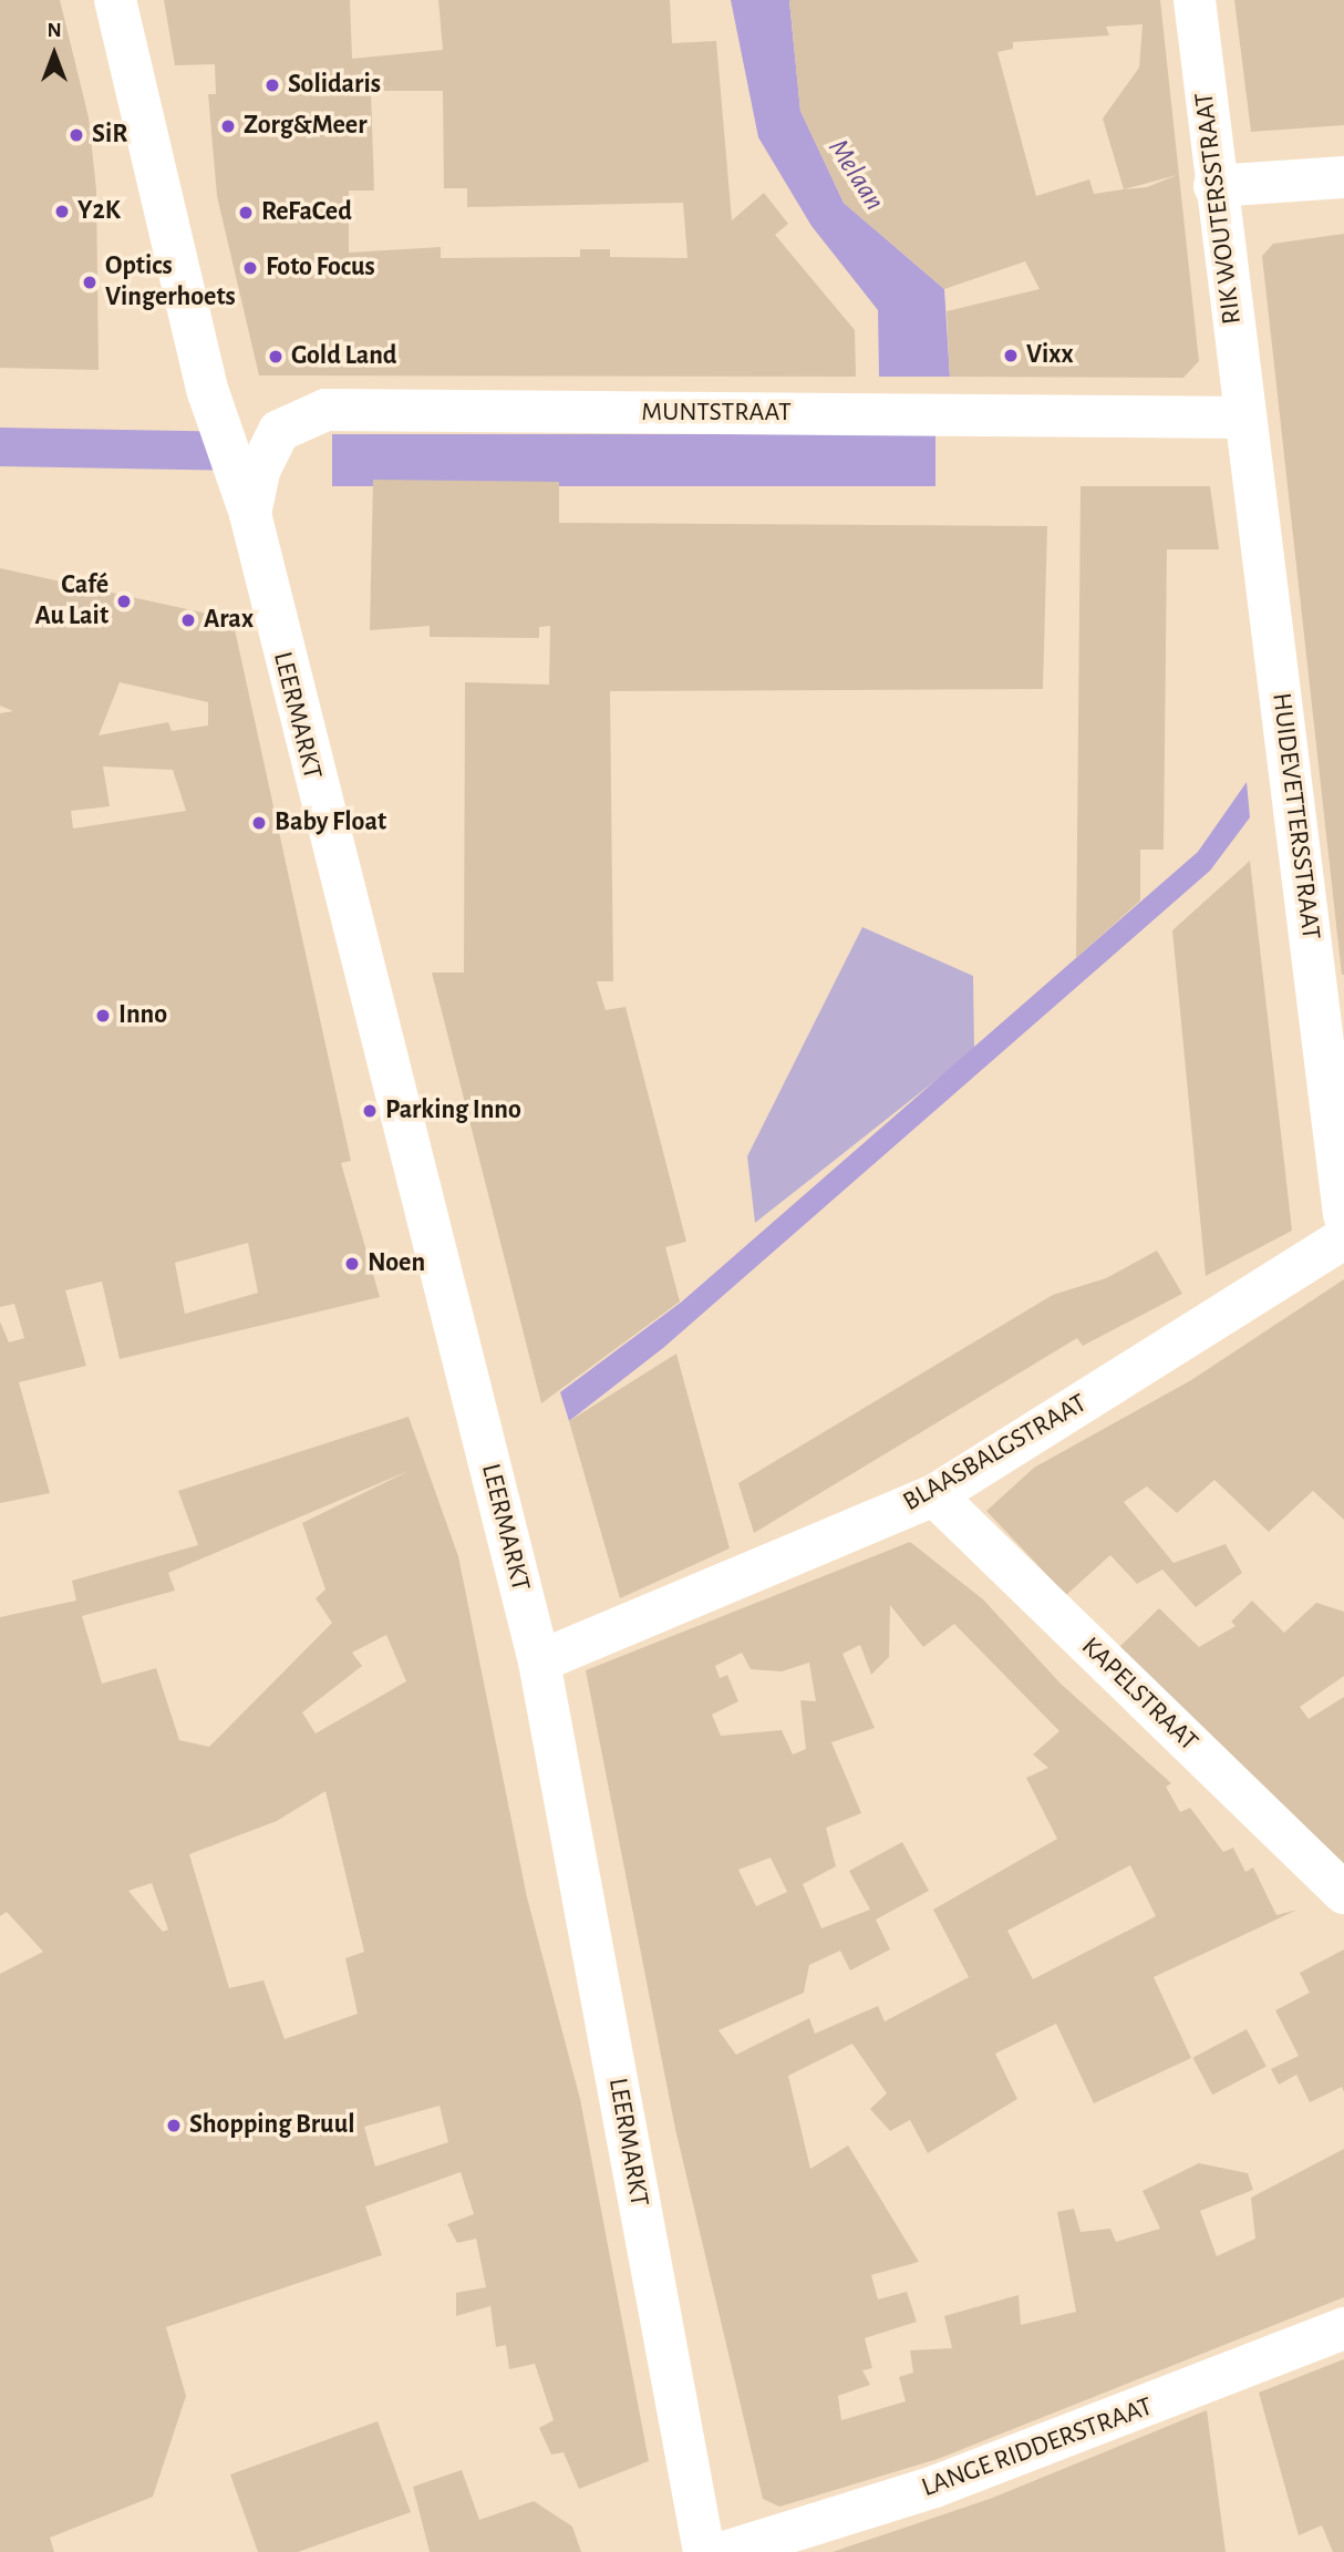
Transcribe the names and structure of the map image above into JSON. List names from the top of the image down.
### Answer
{
  "streets": {
    "street": [
      "RIK WOUTERSSTRAAT",
      "MUNTSTRAAT",
      "LEERMARKT",
      "HUIDEVETTERSSTRAAT",
      "BLAASBALGSTRAAT",
      "KAPELSTRAAT",
      "LANGE RIDDERSTRAAT"
    ]
  },
  "crossings": [
    ["RIK WOUTERSSTRAAT", "MUNTSTRAAT"],
    ["RIK WOUTERSSTRAAT", "HUIDEVETTERSSTRAAT"],
    ["MUNTSTRAAT", "LEERMARKT"],
    ["MUNTSTRAAT", "HUIDEVETTERSSTRAAT"],
    ["LEERMARKT", "BLAASBALGSTRAAT"],
    ["BLAASBALGSTRAAT", "KAPELSTRAAT"]
  ],
  "water": ["Melaan"],
  "places": [
    "Solidaris",
    "Zorg&Meer",
    "SiR",
    "Y2K",
    "ReFaCed",
    "Foto Focus",
    "Optics Vingerhoets",
    "Vixx",
    "Gold Land",
    "Café Au Lait",
    "Arax",
    "Baby Float",
    "Inno",
    "Parking Inno",
    "Noen",
    "Shopping Bruul"
  ],
  "north": "top"
}
